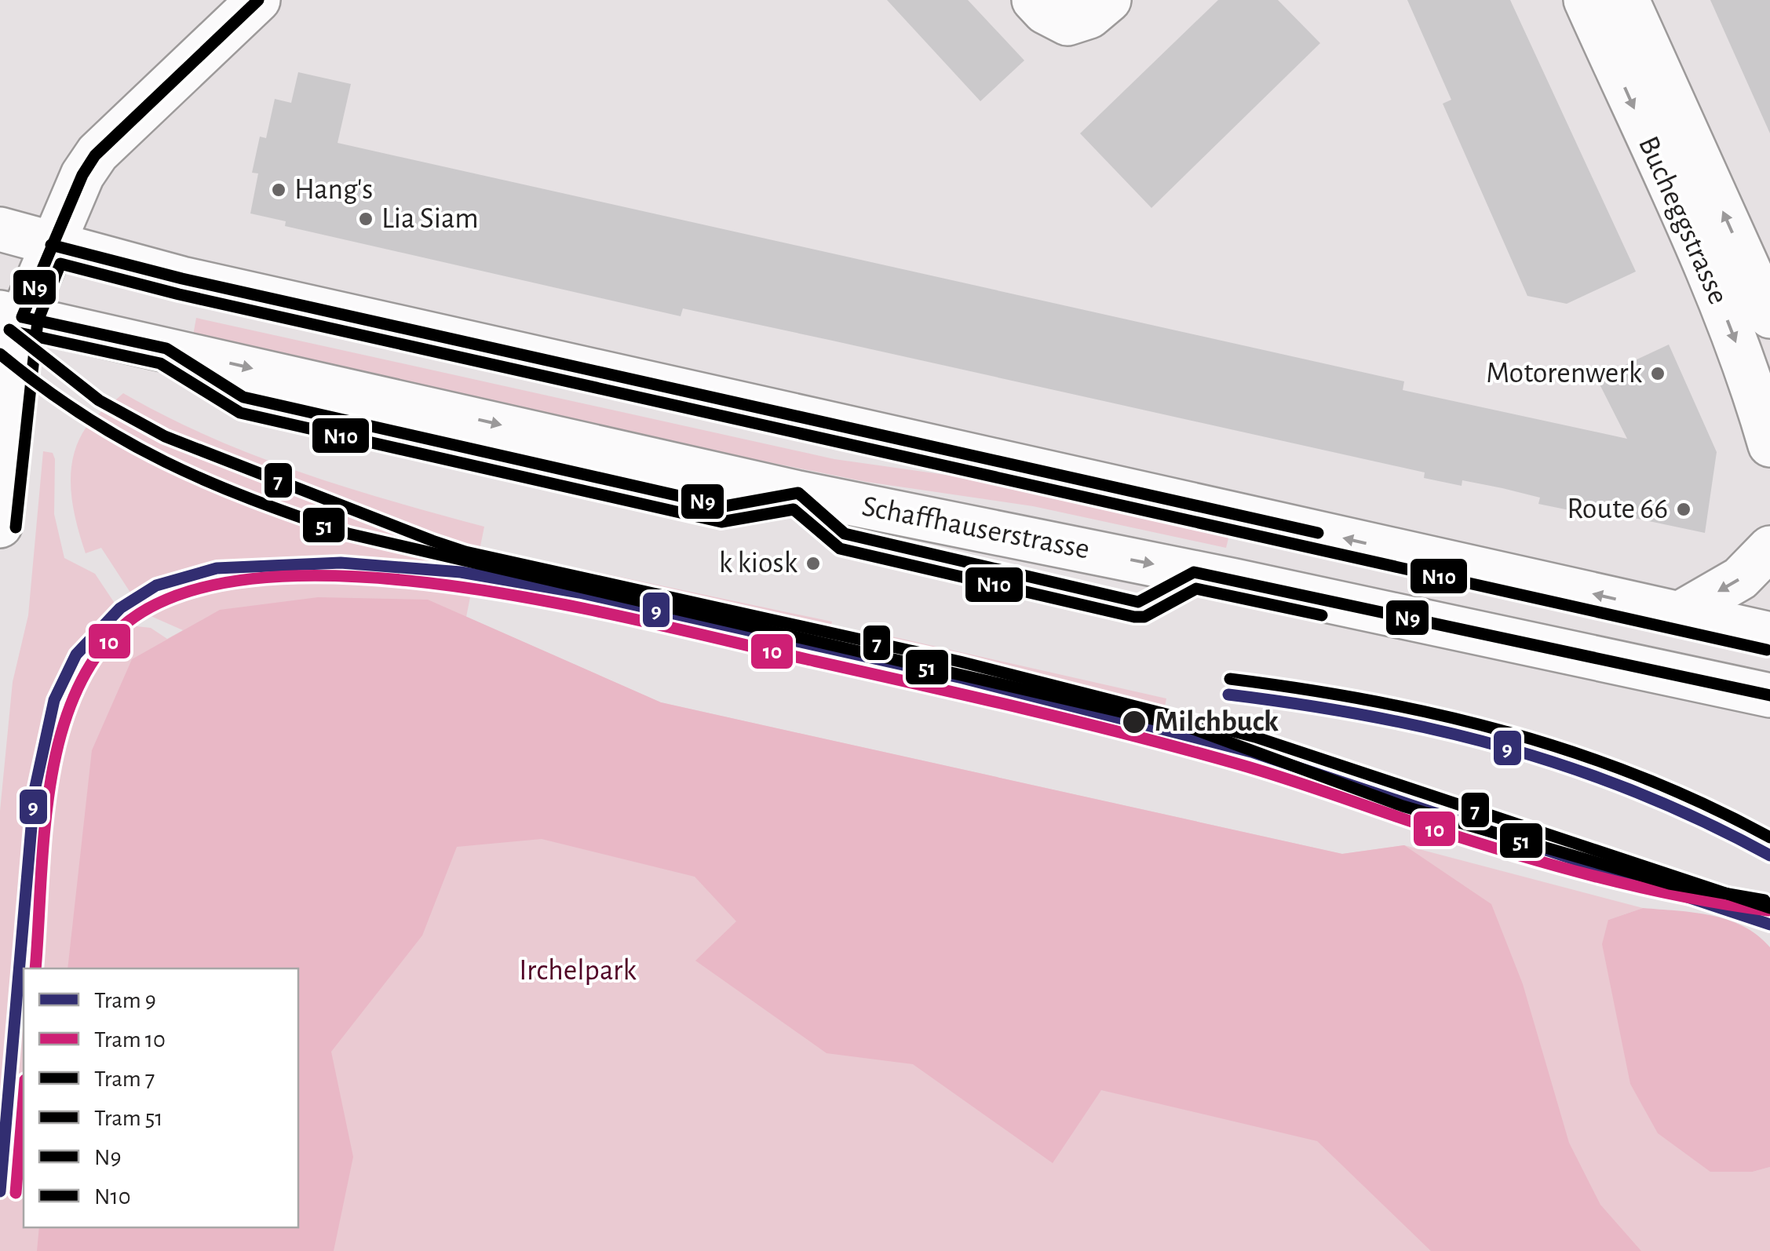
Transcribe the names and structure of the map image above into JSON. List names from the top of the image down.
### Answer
{
  "streets": {
    "street": ["Bucheggstrasse", "Schaffhauserstrasse"]
  },
  "parks": ["Irchelpark"],
  "places": [
    "Hang's",
    "Lia Siam",
    "Motorenwerk",
    "Route 66",
    "k kiosk",
    "Milchbuck"
  ],
  "lines": [
    "transit line N9",
    "transit line N10",
    "tram line 7",
    "tram line 51",
    "tram line 9",
    "tram line 10"
  ],
  "legend": [
    "Tram 9",
    "Tram 10",
    "Tram 7",
    "Tram 51",
    "N9",
    "N10"
  ]
}
